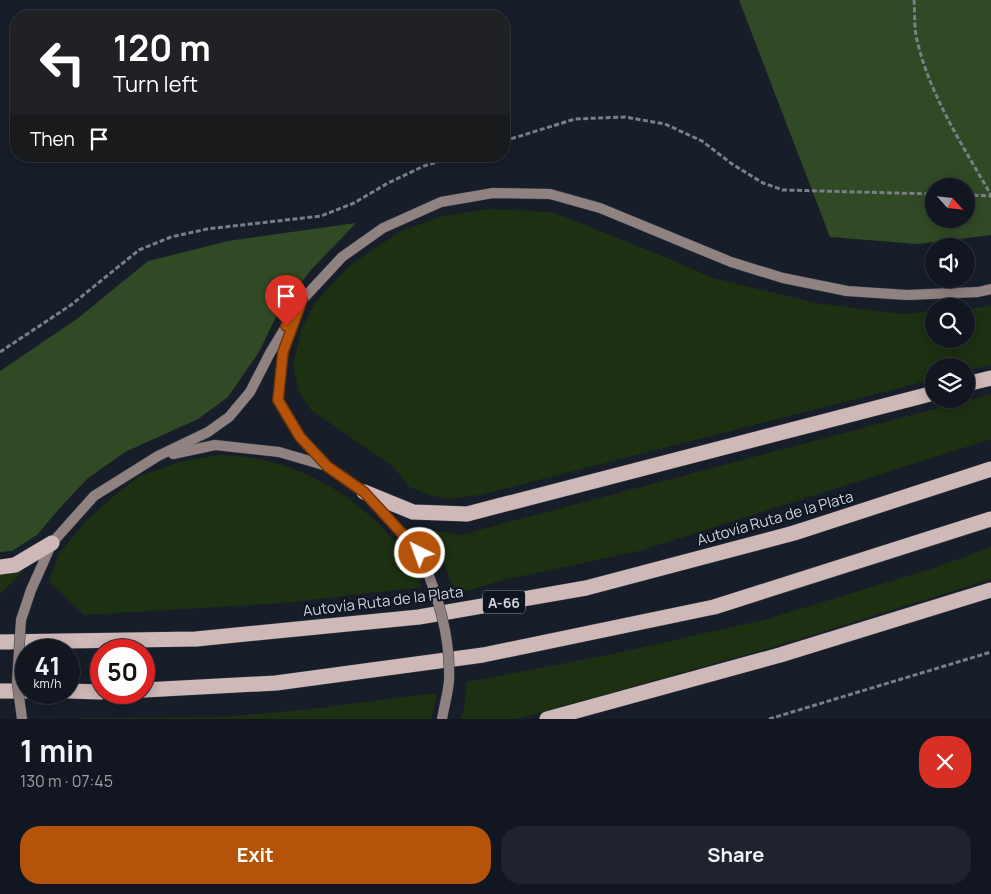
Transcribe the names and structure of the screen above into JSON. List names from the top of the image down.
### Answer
{
  "streets": {
    "highway": ["Autovía Ruta de la Plata", "A-66"]
  },
  "north": "bottom right",
  "page": {
    "turn": ["120 m", "Turn left"],
    "then": "Then",
    "speed": "41 km/h",
    "limit": "50",
    "heading": ["1 min", "130 m · 07:45"],
    "buttons": ["Exit", "Share"]
  }
}
